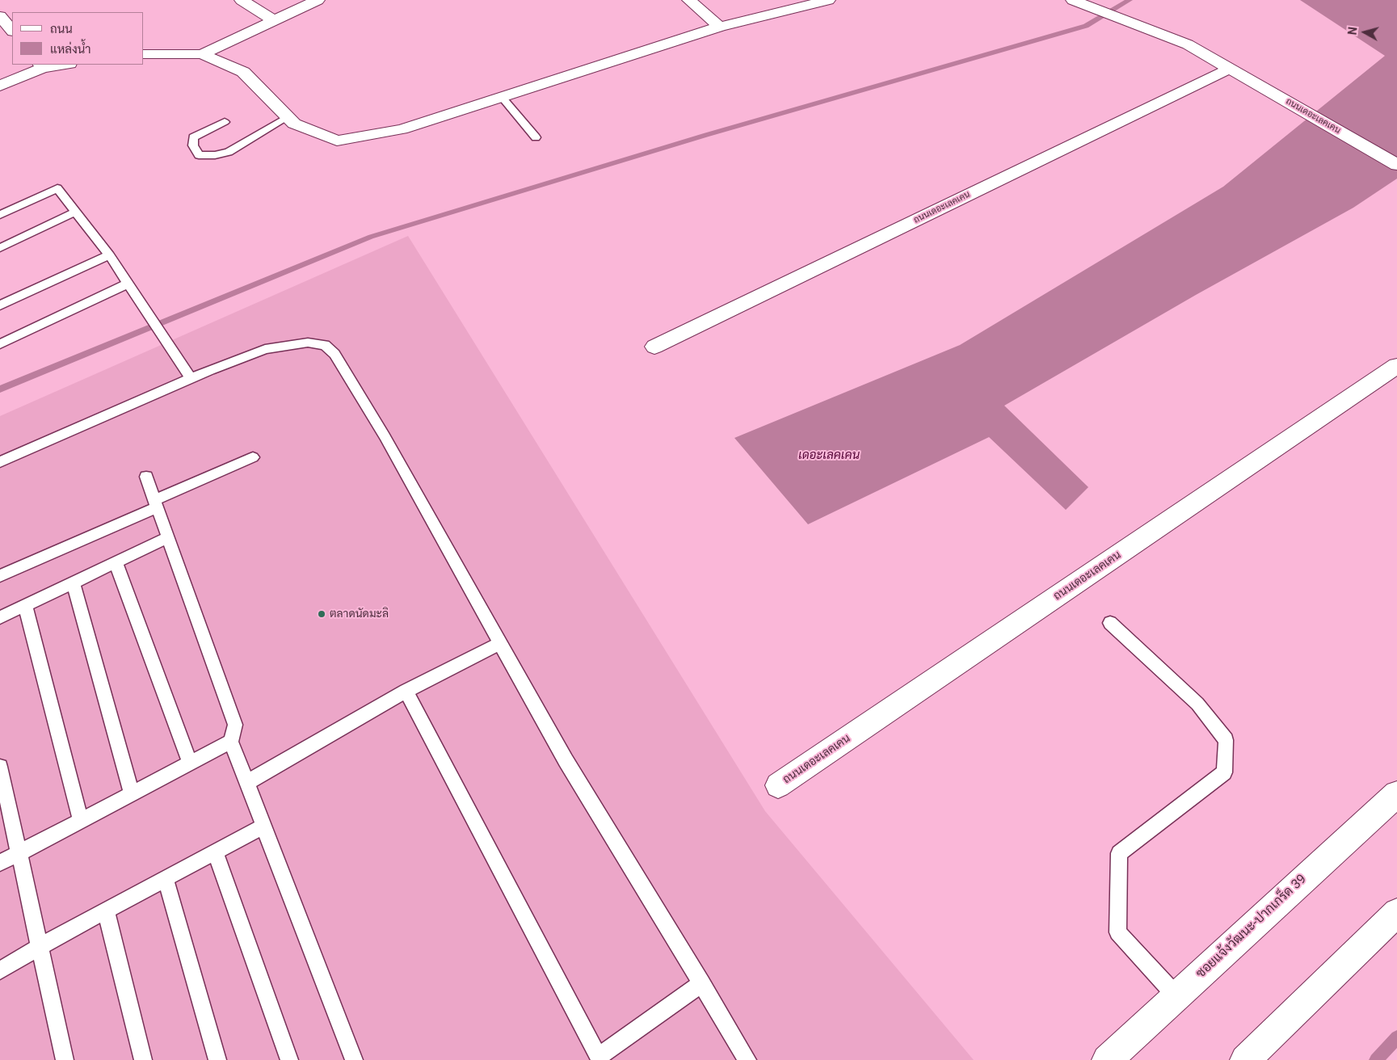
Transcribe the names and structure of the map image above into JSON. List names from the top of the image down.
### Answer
{
  "streets": {
    "street": ["ถนนเดอะเลคเคน", "ซอยแจ้งวัฒนะ-ปากเกร็ด 39"]
  },
  "water": ["เดอะเลคเคน"],
  "places": ["ตลาดนัดมะลิ"],
  "legend": ["ถนน", "แหล่งน้ำ"],
  "north": "left"
}
